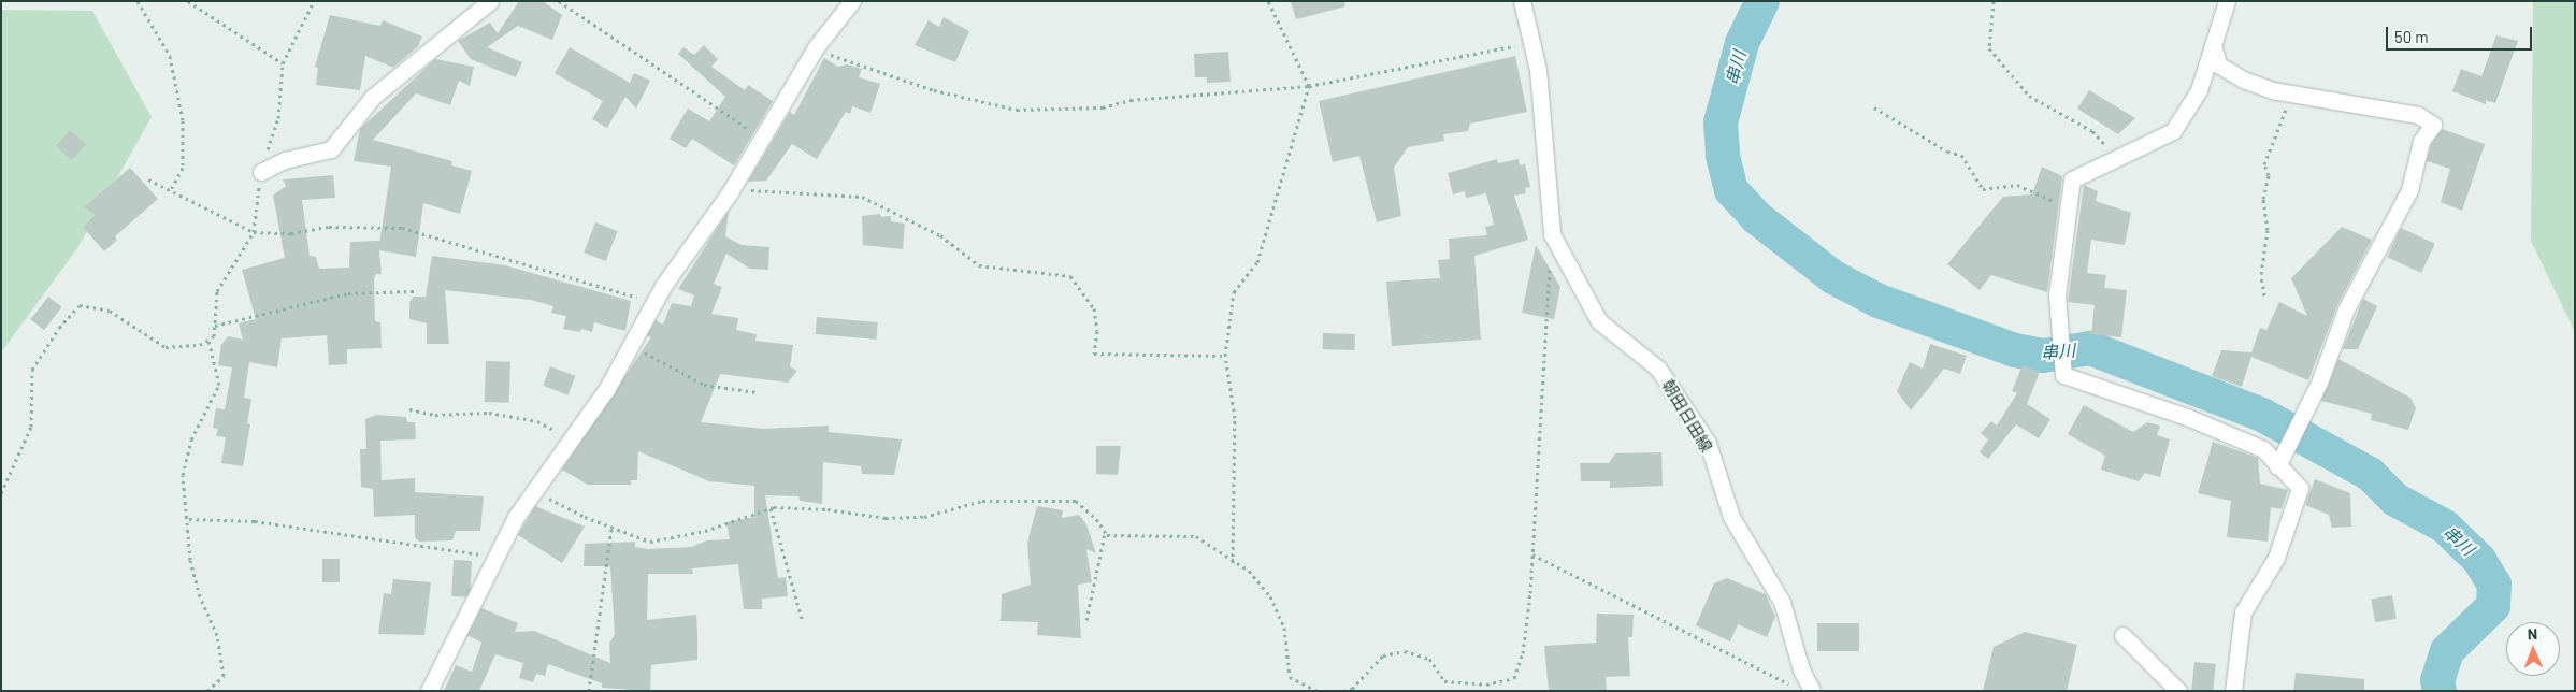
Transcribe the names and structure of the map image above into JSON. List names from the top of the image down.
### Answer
{
  "streets": {
    "street": ["朝田日田線"]
  },
  "water": ["串川"],
  "scale_bar": "50 m",
  "north": "top"
}
